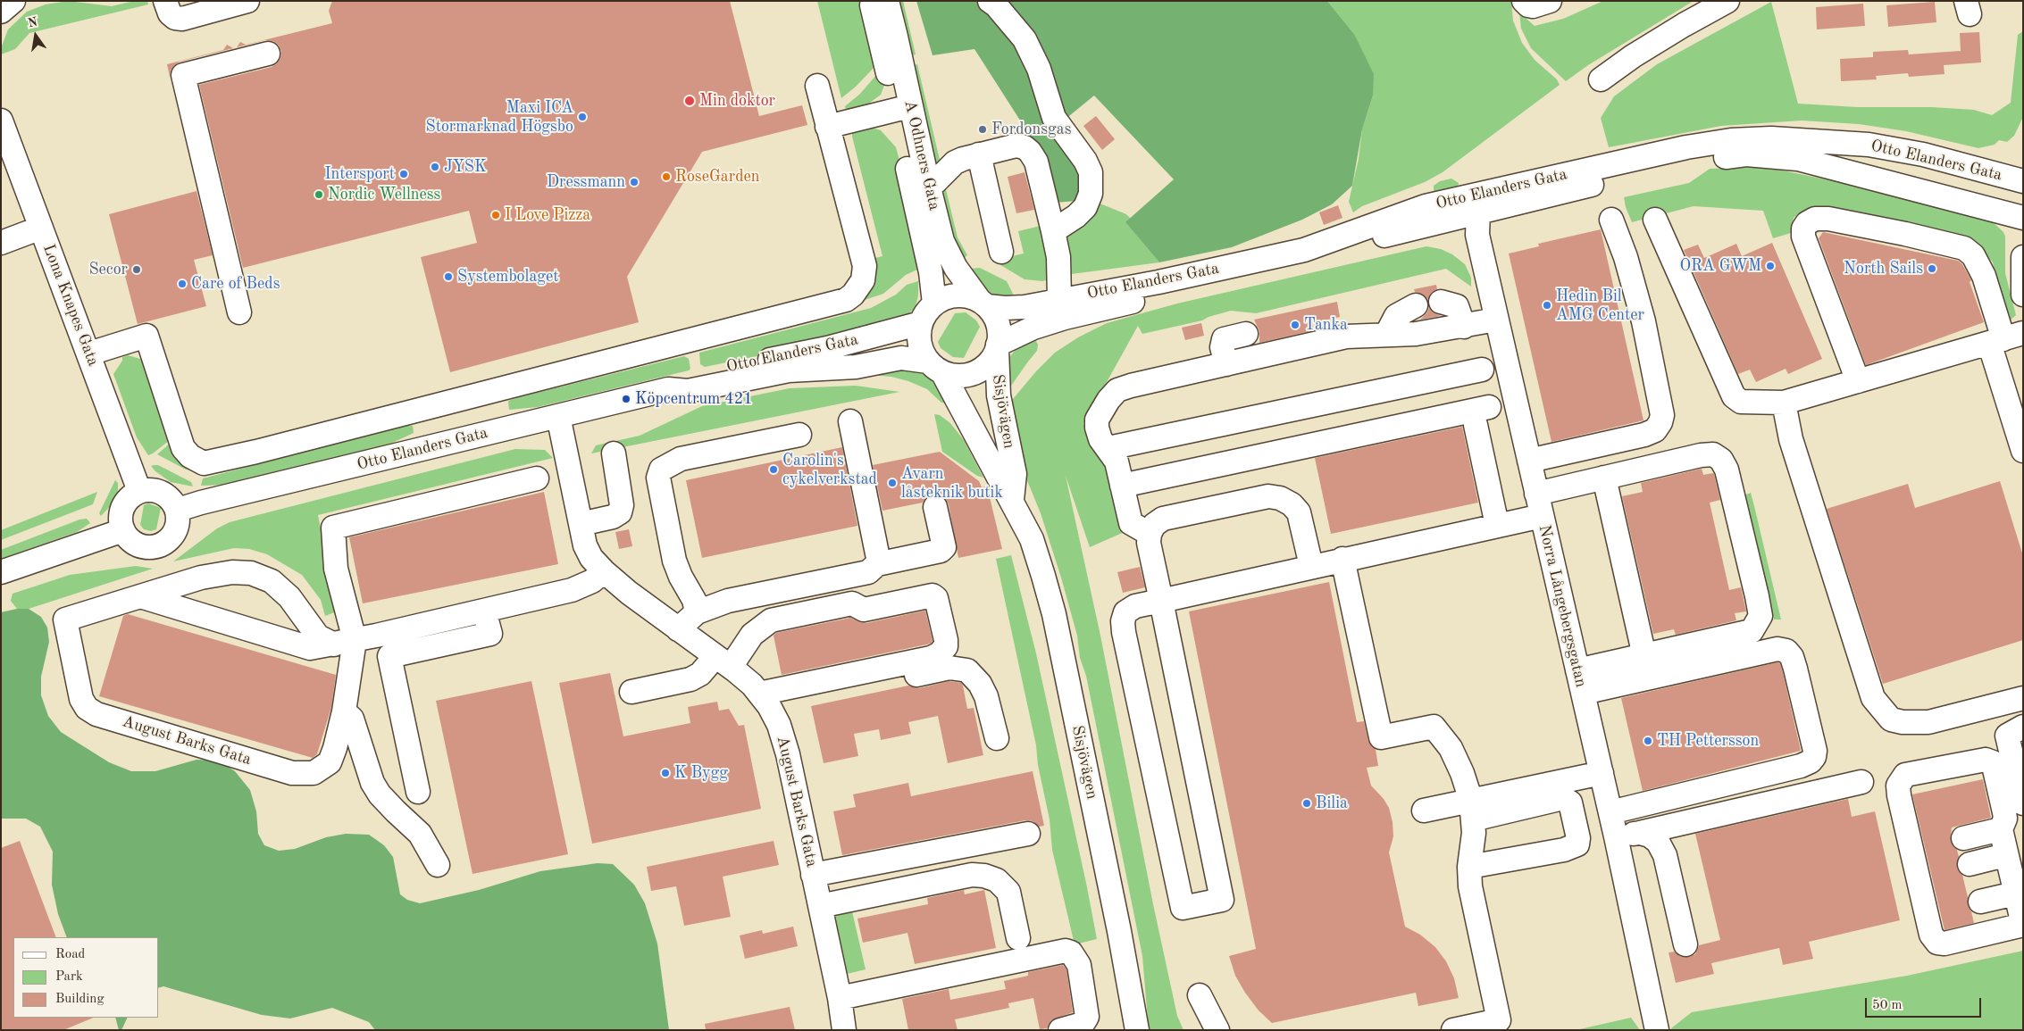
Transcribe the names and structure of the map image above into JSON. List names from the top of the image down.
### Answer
{
  "streets": {
    "street": [
      "A Odhners Gata",
      "Otto Elanders Gata",
      "Lona Knapes Gata",
      "Sisjövägen",
      "Norra Långebergsgatan",
      "August Barks Gata"
    ]
  },
  "crossings": [
    ["A Odhners Gata", "Otto Elanders Gata"],
    ["A Odhners Gata", "Sisjövägen"],
    ["Otto Elanders Gata", "Lona Knapes Gata"],
    ["Otto Elanders Gata", "Sisjövägen"],
    ["Otto Elanders Gata", "Norra Långebergsgatan"],
    ["Otto Elanders Gata", "August Barks Gata"]
  ],
  "places": [
    "Min doktor",
    "Maxi ICA Stormarknad Högsbo",
    "Fordonsgas",
    "JYSK",
    "Intersport",
    "RoseGarden",
    "Dressmann",
    "Nordic Wellness",
    "I Love Pizza",
    "ORA GWM",
    "North Sails",
    "Secor",
    "Systembolaget",
    "Care of Beds",
    "Hedin Bil AMG Center",
    "Tanka",
    "Köpcentrum 421",
    "Carolin's cykelverkstad",
    "Avarn låsteknik butik",
    "TH Pettersson",
    "K Bygg",
    "Bilia"
  ],
  "legend": ["Road", "Park", "Building"],
  "scale_bar": "50 m",
  "north": "top"
}
